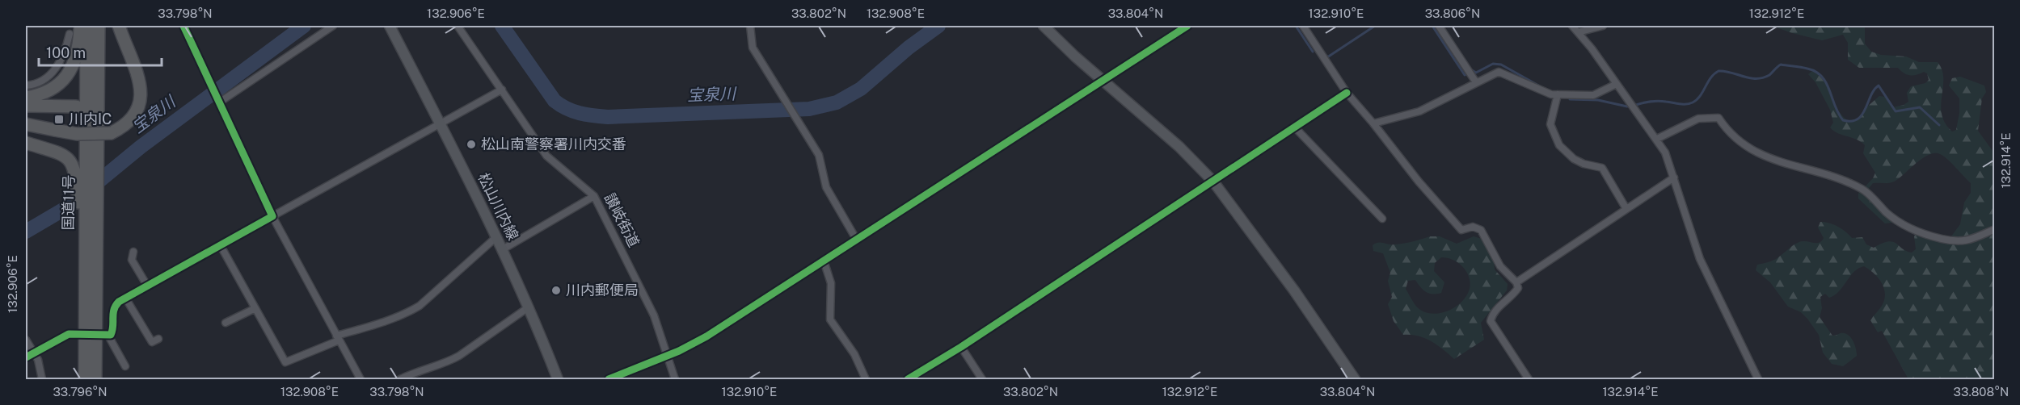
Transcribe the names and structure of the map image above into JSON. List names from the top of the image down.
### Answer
{
  "streets": {
    "highway": ["国道11号"],
    "street": ["松山川内線", "讃岐街道"]
  },
  "water": ["宝泉川"],
  "places": {
    "transit": ["川内IC"],
    "other": ["松山南警察署川内交番", "川内郵便局"]
  },
  "scale_bar": "100 m",
  "coordinates": [
    "33.798°N",
    "132.906°E",
    "33.802°N",
    "132.908°E",
    "33.804°N",
    "132.910°E",
    "33.806°N",
    "132.912°E",
    "132.914°E",
    "33.796°N",
    "33.808°N"
  ]
}
